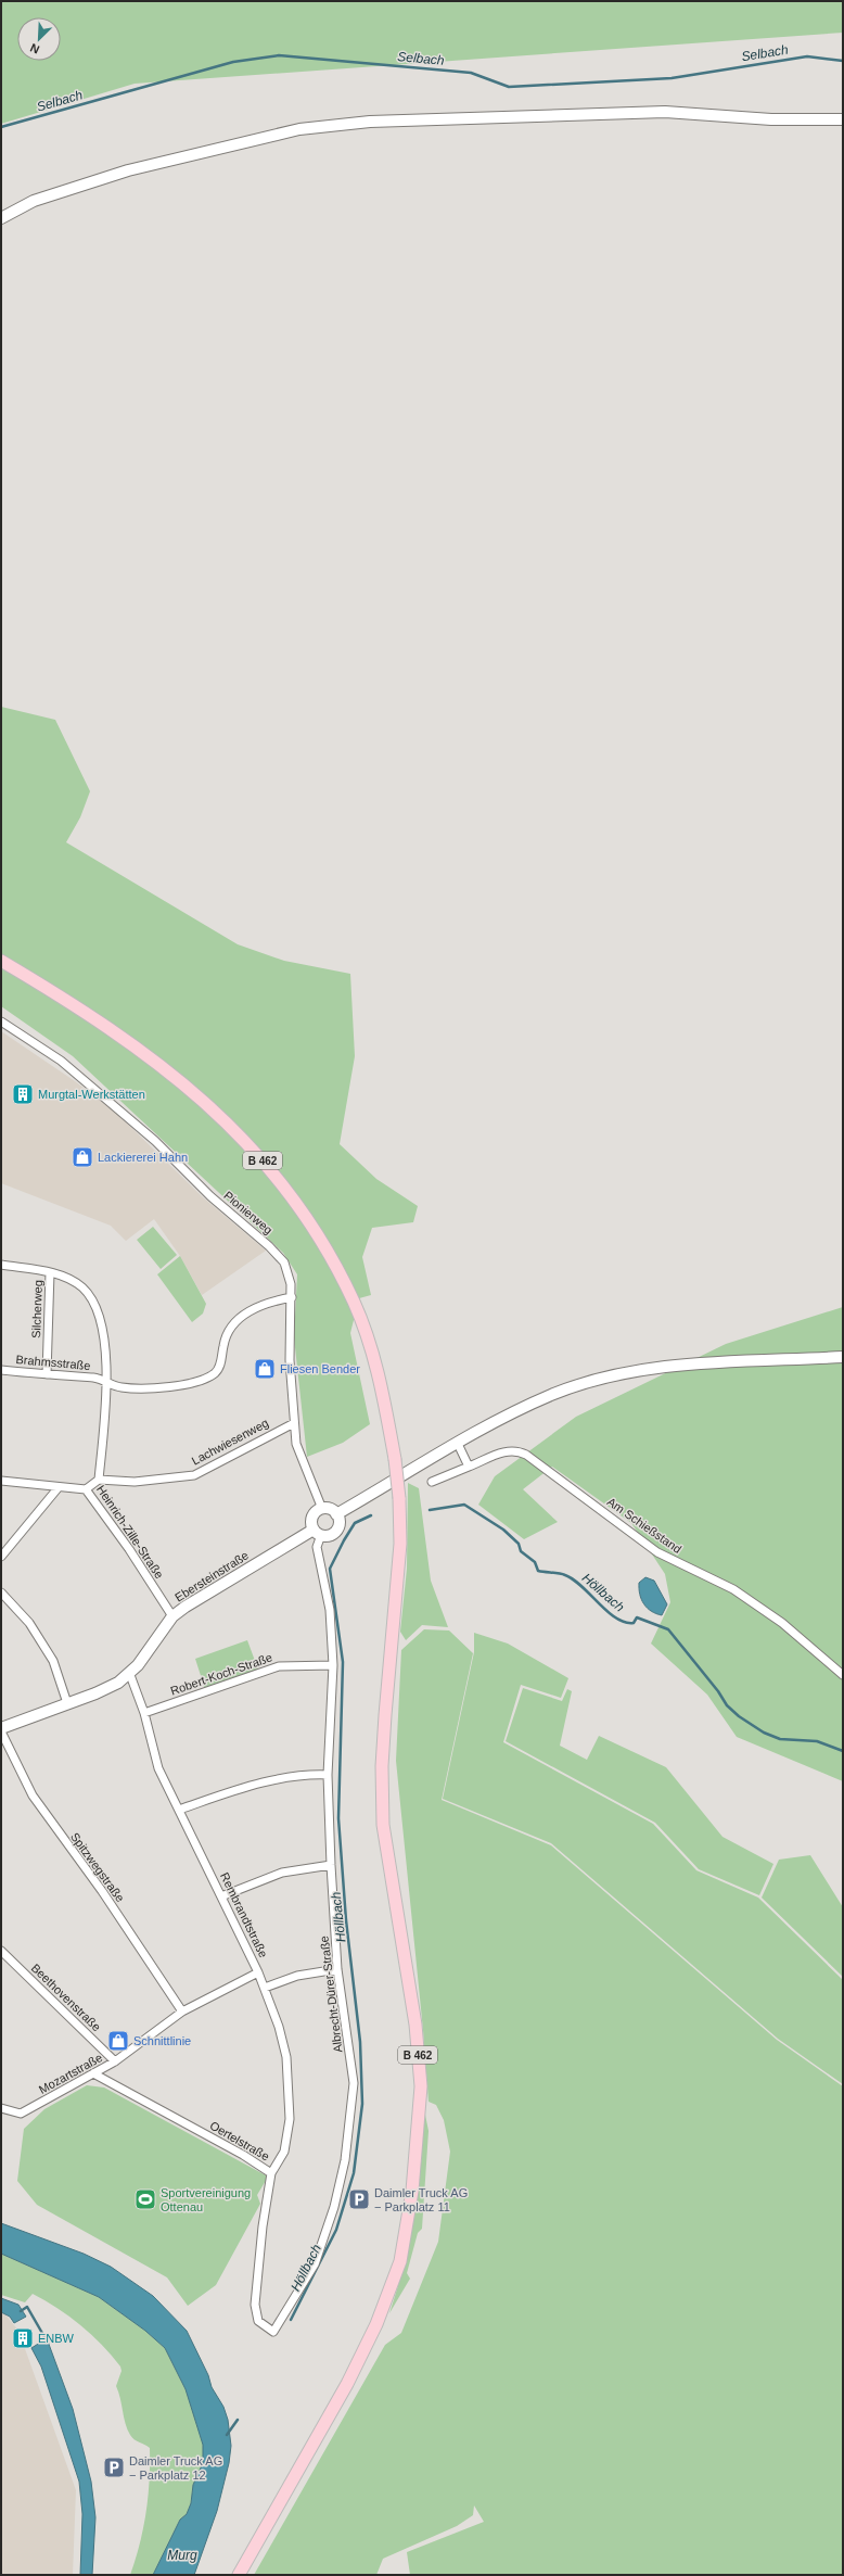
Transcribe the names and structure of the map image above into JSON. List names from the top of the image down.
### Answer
{
  "streets": {
    "main road": ["B 462"],
    "street": [
      "Pionierweg",
      "Silcherweg",
      "Brahmsstraße",
      "Lachwiesenweg",
      "Am Schießstand",
      "Heinrich-Zille-Straße",
      "Ebersteinstraße",
      "Robert-Koch-Straße",
      "Spitzwegstraße",
      "Rembrandtstraße",
      "Albrecht-Dürer-Straße",
      "Beethovenstraße",
      "Mozartstraße",
      "Oertelstraße"
    ]
  },
  "crossings": [
    ["Pionierweg", "Brahmsstraße"],
    ["Pionierweg", "Lachwiesenweg"],
    ["Pionierweg", "Ebersteinstraße"],
    ["Pionierweg", "Albrecht-Dürer-Straße"],
    ["Silcherweg", "Brahmsstraße"],
    ["Silcherweg", "Heinrich-Zille-Straße"],
    ["Brahmsstraße", "Heinrich-Zille-Straße"],
    ["Lachwiesenweg", "Heinrich-Zille-Straße"],
    ["Heinrich-Zille-Straße", "Ebersteinstraße"],
    ["Ebersteinstraße", "Spitzwegstraße"],
    ["Ebersteinstraße", "Rembrandtstraße"],
    ["Ebersteinstraße", "Albrecht-Dürer-Straße"],
    ["Robert-Koch-Straße", "Rembrandtstraße"],
    ["Robert-Koch-Straße", "Albrecht-Dürer-Straße"],
    ["Spitzwegstraße", "Mozartstraße"],
    ["Rembrandtstraße", "Mozartstraße"],
    ["Rembrandtstraße", "Oertelstraße"],
    ["Albrecht-Dürer-Straße", "Oertelstraße"],
    ["Beethovenstraße", "Mozartstraße"],
    ["Mozartstraße", "Oertelstraße"]
  ],
  "water": ["Selbach", "Höllbach", "Murg"],
  "places": {
    "building": ["Murgtal-Werkstätten", "ENBW"],
    "shop": ["Lackiererei Hahn", "Fliesen Bender", "Schnittlinie"],
    "sports": ["Sportvereinigung Ottenau"],
    "parking": ["Daimler Truck AG − Parkplatz 11", "Daimler Truck AG − Parkplatz 12"]
  },
  "north": "bottom left"
}
